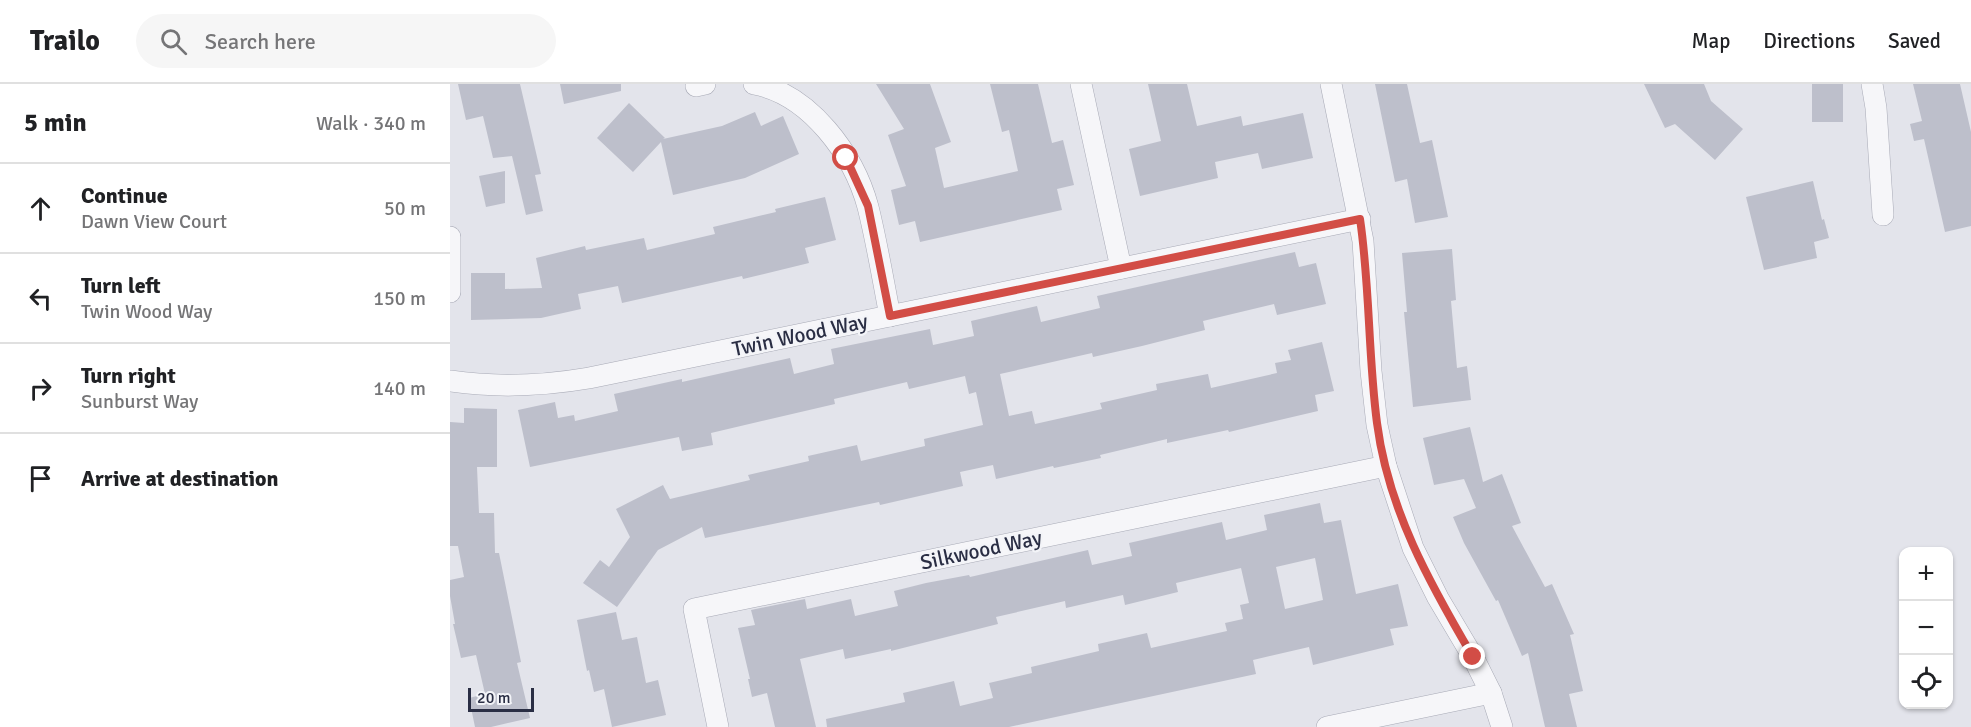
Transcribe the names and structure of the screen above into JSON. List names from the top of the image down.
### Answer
{
  "streets": {
    "street": ["Twin Wood Way", "Silkwood Way"]
  },
  "scale_bar": "20 m",
  "page": {
    "header": "Trailo",
    "search": "Search here",
    "nav": ["Map", "Directions", "Saved"],
    "heading": ["5 min", "Walk · 340 m"],
    "list": [
      ["Continue", "Dawn View Court", "50 m"],
      ["Turn left", "Twin Wood Way", "150 m"],
      ["Turn right", "Sunburst Way", "140 m"],
      "Arrive at destination"
    ],
    "map_buttons": ["+", "−"],
    "scale": "20 m"
  }
}
